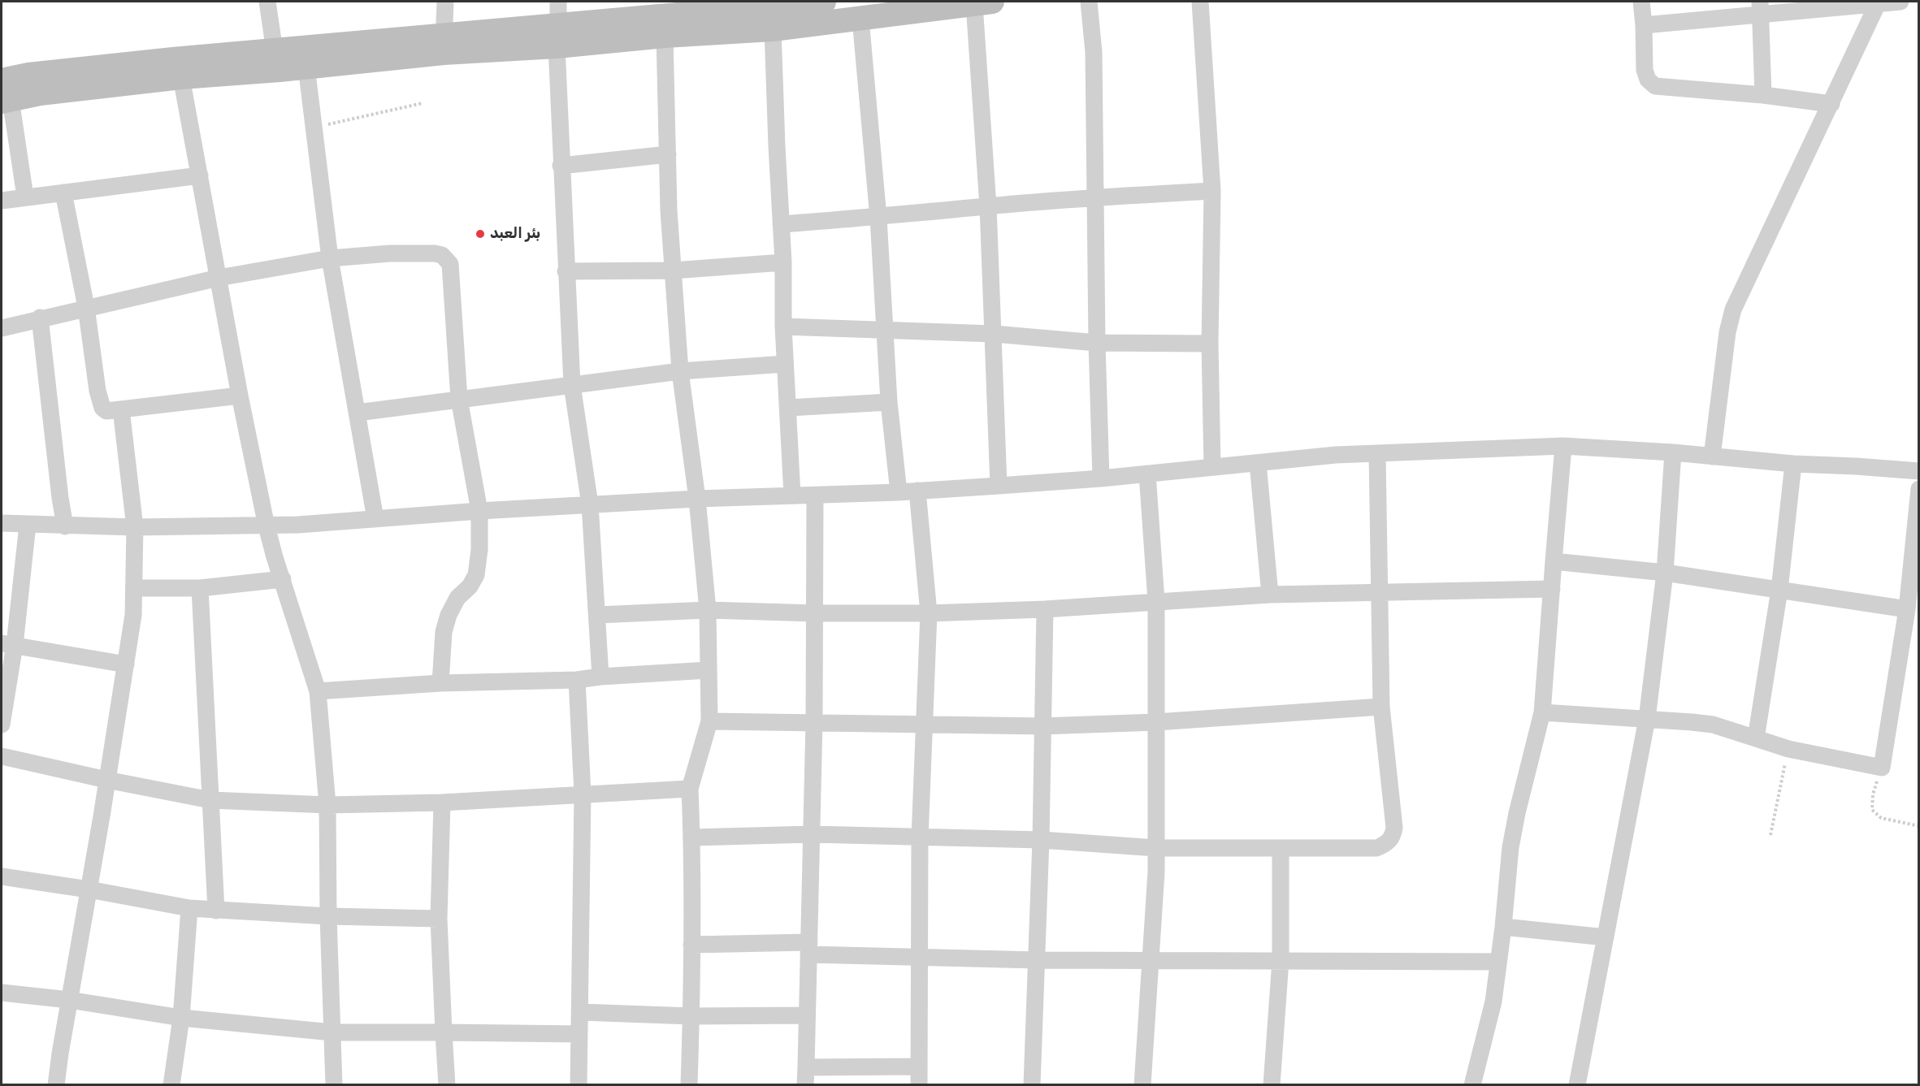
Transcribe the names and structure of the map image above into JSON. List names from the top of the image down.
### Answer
{
  "places": ["بئر العبد"]
}
